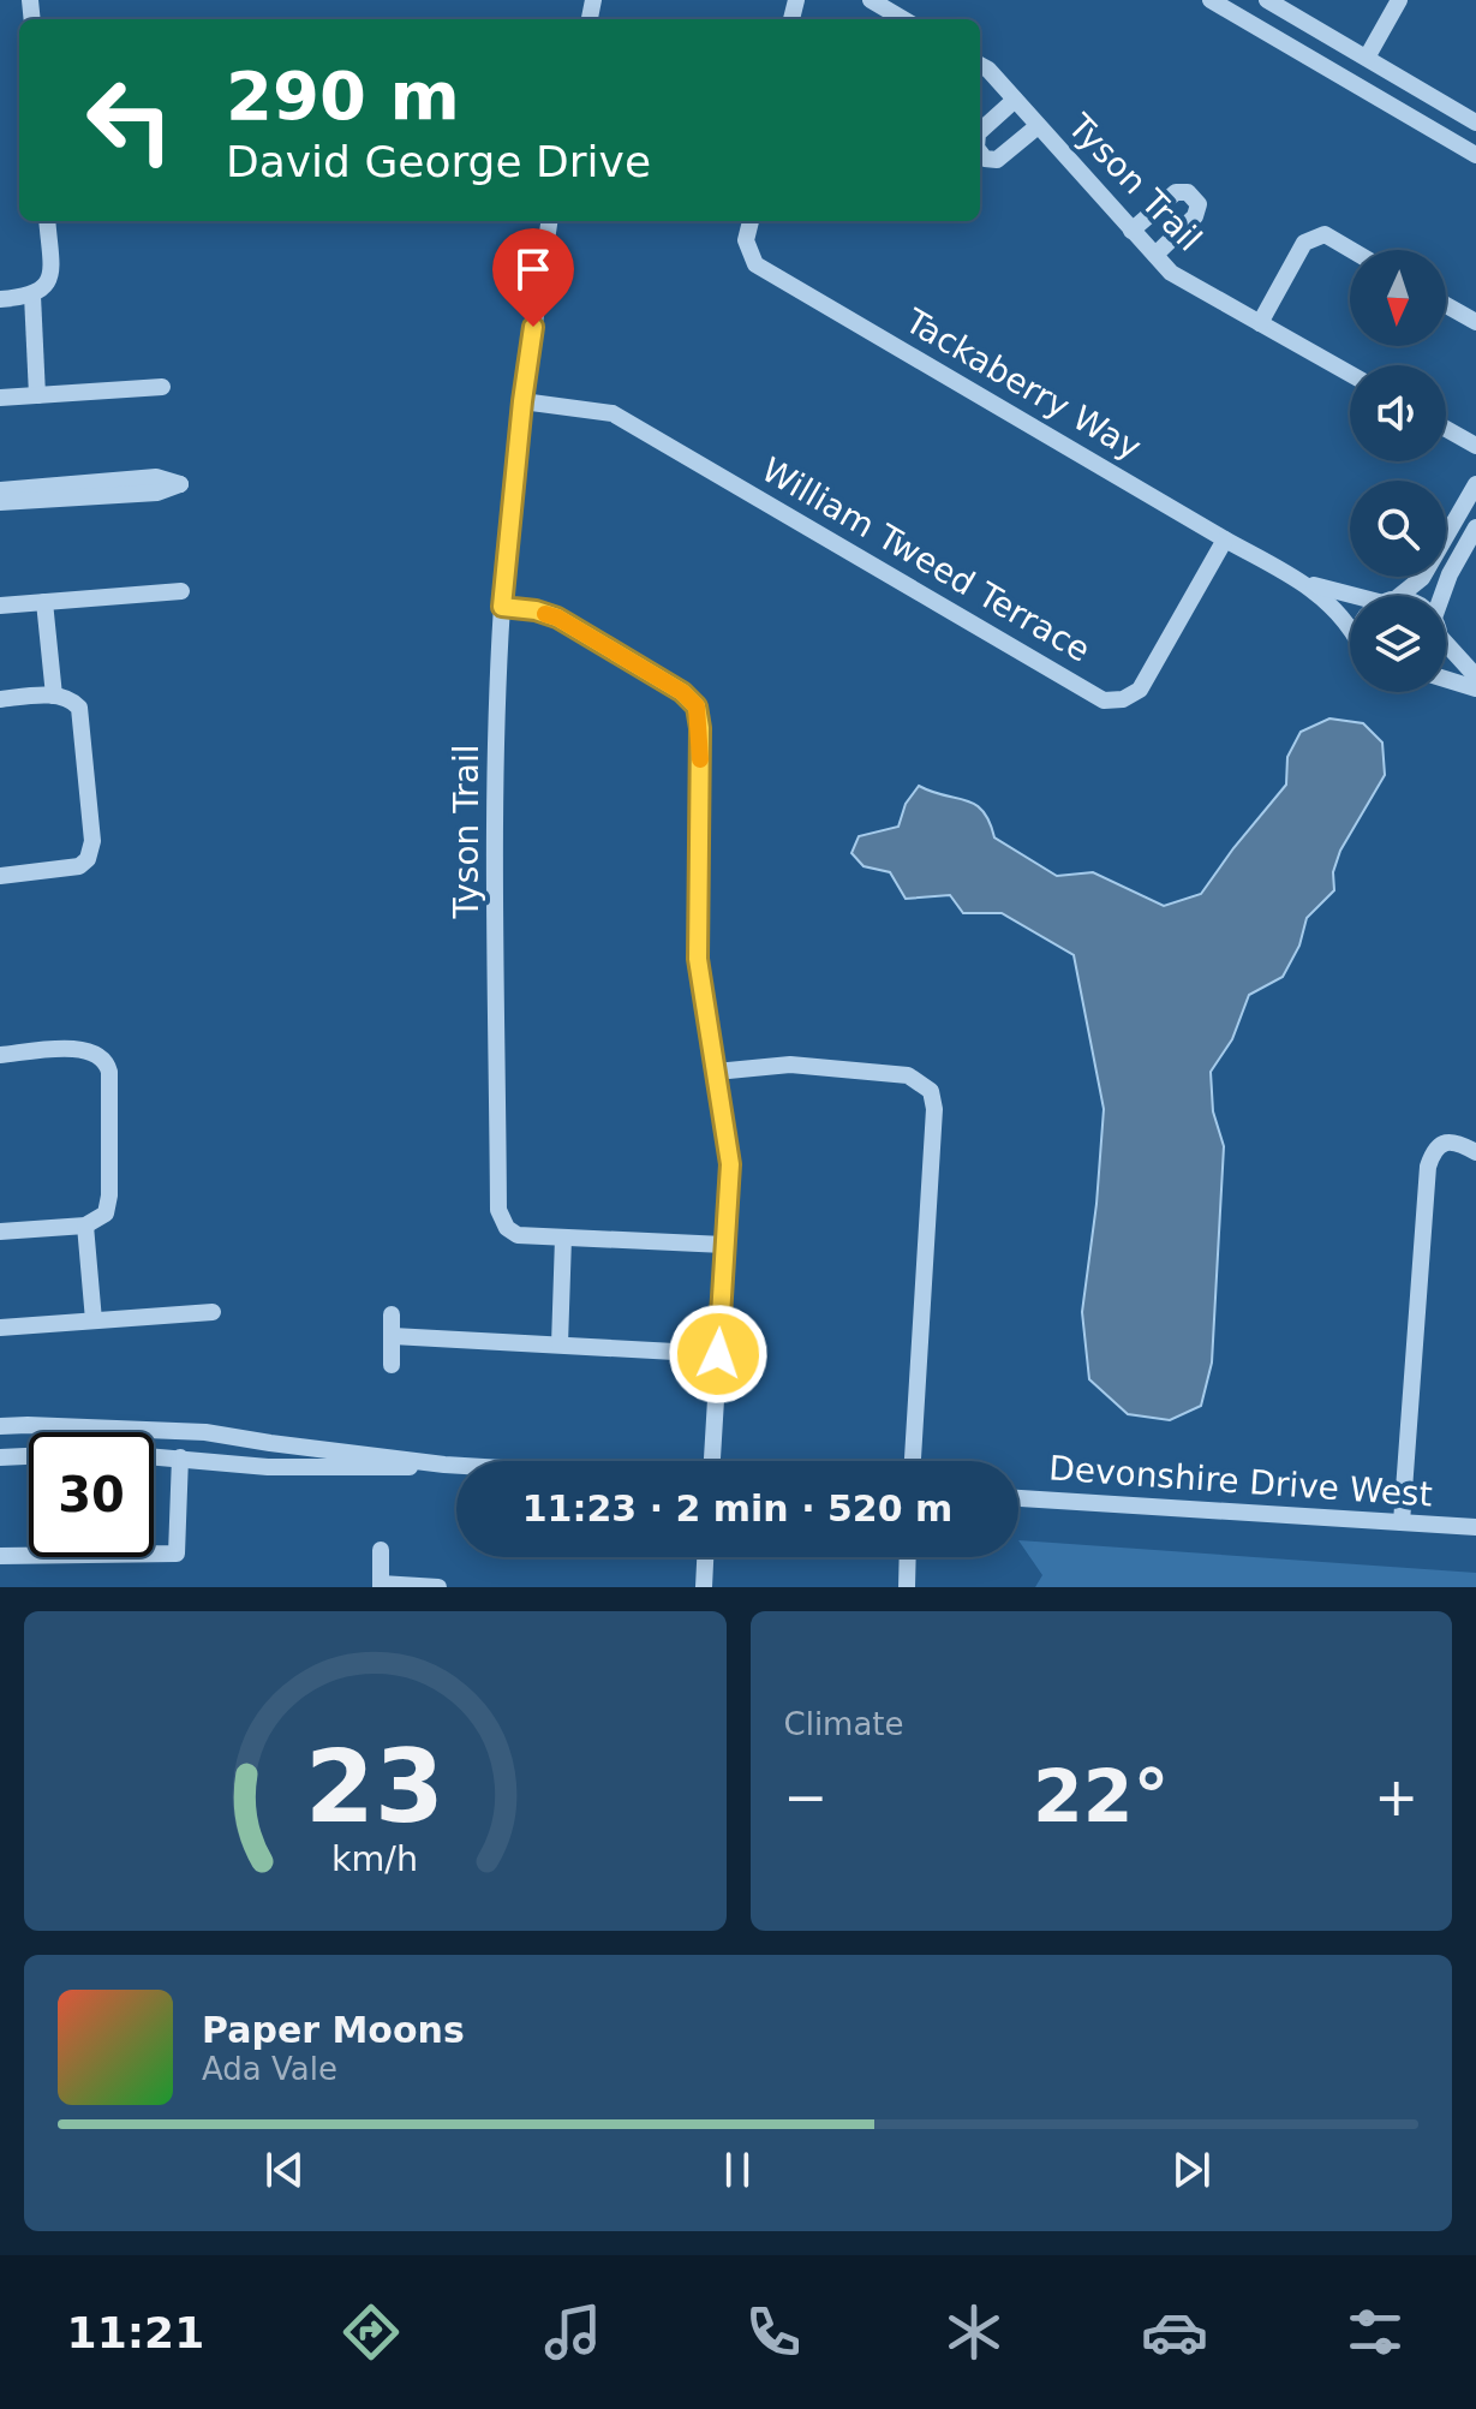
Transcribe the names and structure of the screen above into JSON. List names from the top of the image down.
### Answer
{
  "streets": {
    "street": [
      "Tyson Trail",
      "Tackaberry Way",
      "William Tweed Terrace",
      "Devonshire Drive West"
    ]
  },
  "crossings": [
    ["Tyson Trail", "William Tweed Terrace"],
    ["Tackaberry Way", "William Tweed Terrace"]
  ],
  "north": "bottom",
  "page": {
    "turn": ["290 m", "David George Drive"],
    "limit": "30",
    "trip": "11:23 · 2 min · 520 m",
    "tile": "Climate",
    "heat": ["−", "22°", "+"],
    "song": ["Paper Moons", "Ada Vale"],
    "tabs": "11:21",
    "gauge": ["23", "km/h"]
  }
}
